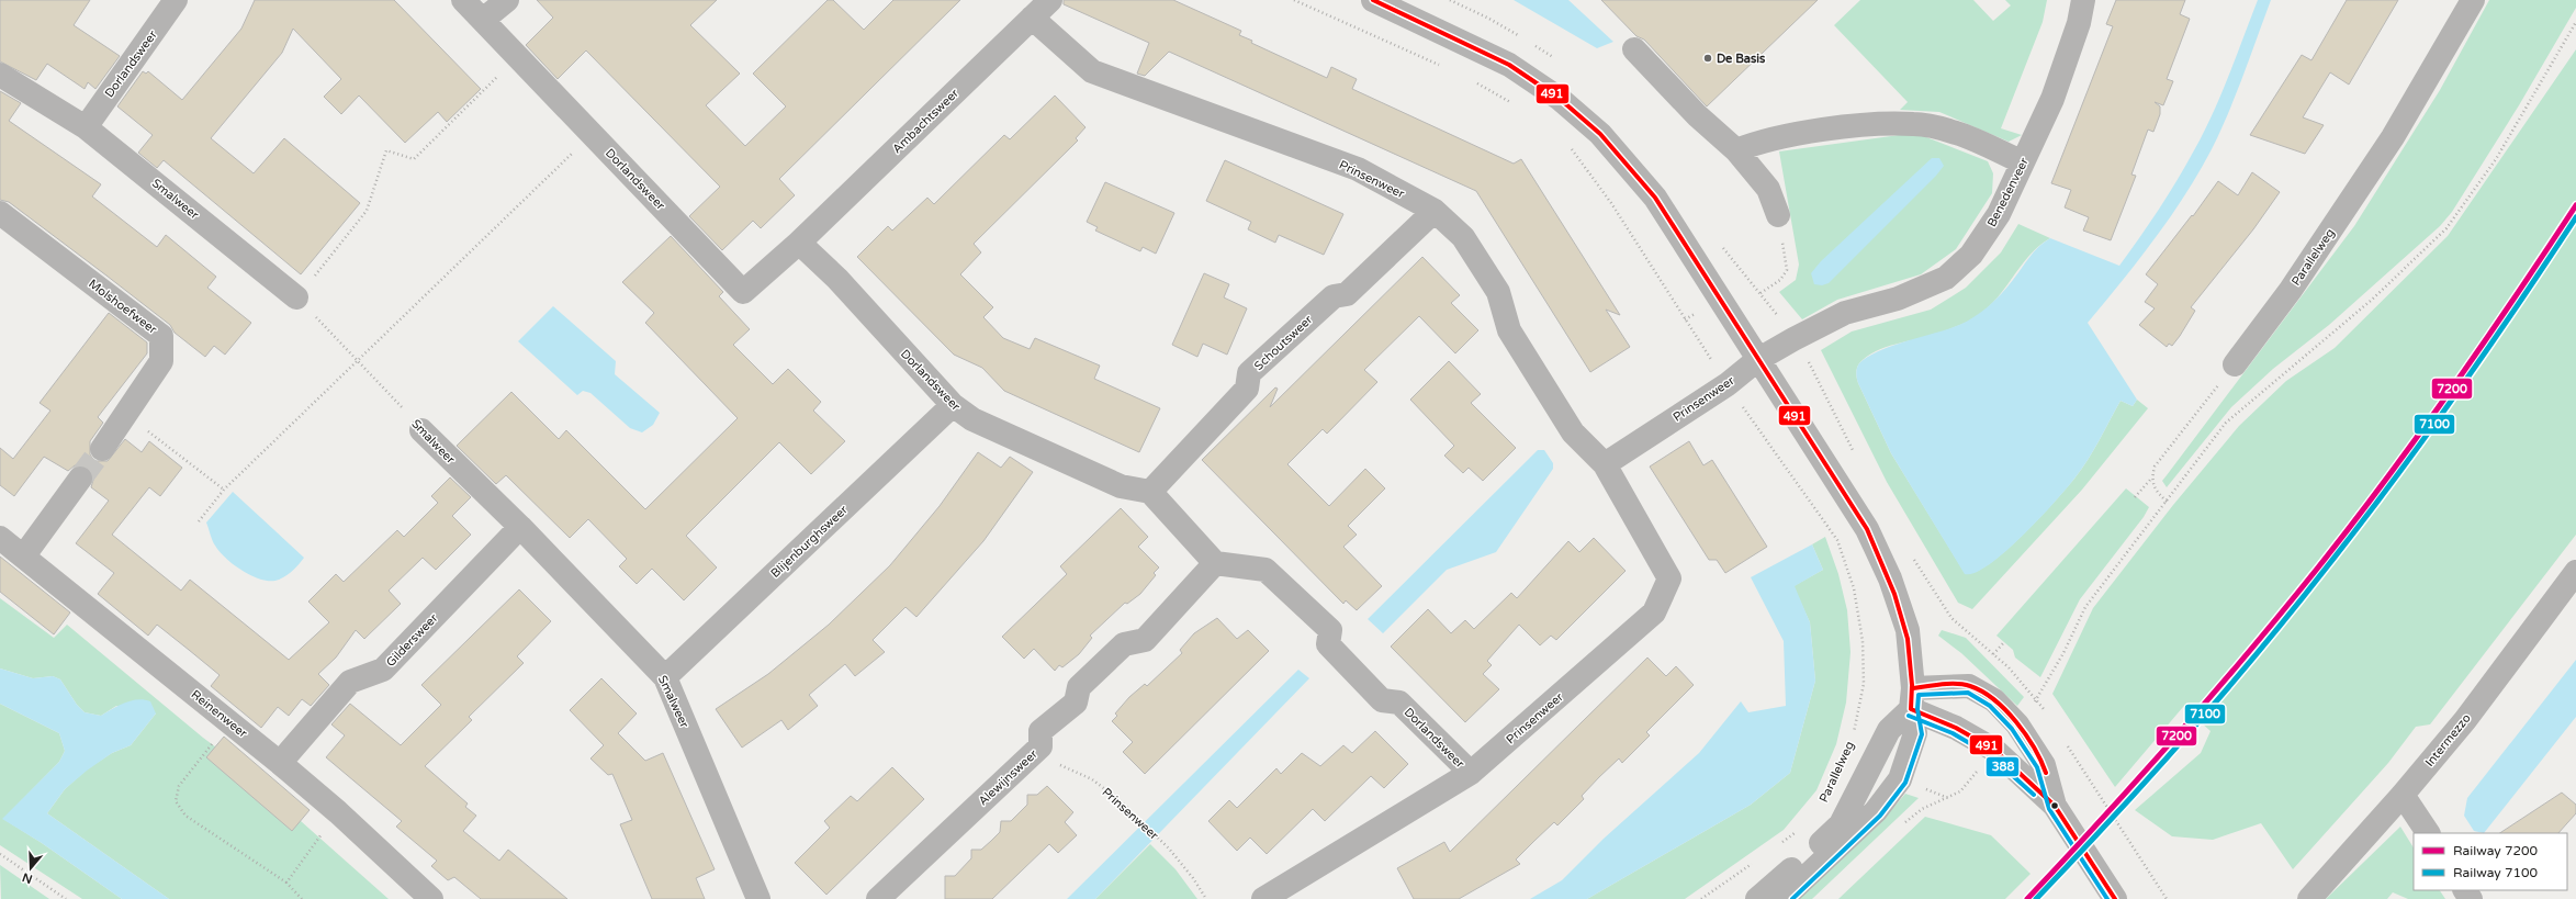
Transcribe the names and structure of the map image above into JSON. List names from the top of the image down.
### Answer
{
  "streets": {
    "street": [
      "Dorlandsweer",
      "Ambachtsweer",
      "Prinsenweer",
      "Benedenveer",
      "Smalweer",
      "Parallelweg",
      "Molshoefweer",
      "Schoutsweer",
      "Blijenburghsweer",
      "Gildersweer",
      "Reinenweer",
      "Intermezzo",
      "Alewijnsweer"
    ]
  },
  "crossings": [
    ["Dorlandsweer", "Ambachtsweer"],
    ["Dorlandsweer", "Prinsenweer"],
    ["Dorlandsweer", "Smalweer"],
    ["Dorlandsweer", "Schoutsweer"],
    ["Dorlandsweer", "Blijenburghsweer"],
    ["Dorlandsweer", "Alewijnsweer"],
    ["Ambachtsweer", "Prinsenweer"],
    ["Prinsenweer", "Benedenveer"],
    ["Prinsenweer", "Parallelweg"],
    ["Prinsenweer", "Schoutsweer"],
    ["Prinsenweer", "Alewijnsweer"],
    ["Smalweer", "Blijenburghsweer"],
    ["Smalweer", "Gildersweer"],
    ["Gildersweer", "Reinenweer"]
  ],
  "places": ["De Basis"],
  "lines": [
    "transit line 491",
    "rail line 7200",
    "rail line 7100",
    "transit line 388"
  ],
  "legend": ["Railway 7200", "Railway 7100"],
  "north": "bottom"
}
